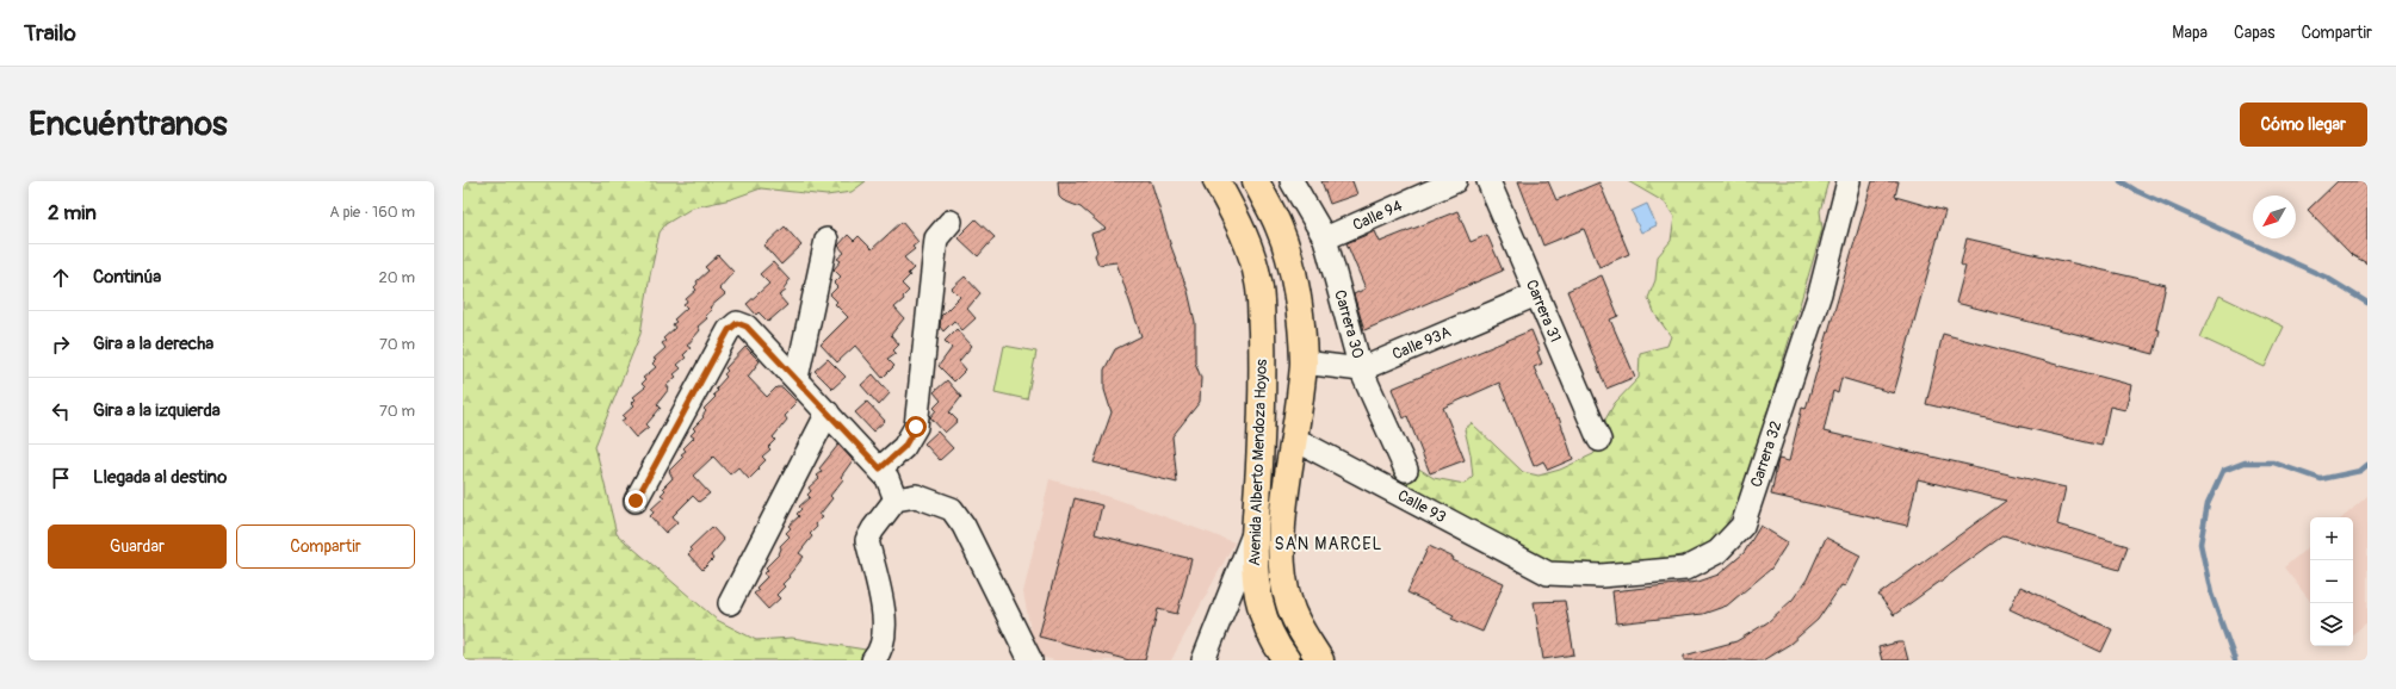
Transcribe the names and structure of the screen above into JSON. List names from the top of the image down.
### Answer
{
  "streets": {
    "main road": ["Avenida Alberto Mendoza Hoyos"],
    "street": [
      "Calle 94",
      "Carrera 31",
      "Carrera 30",
      "Calle 93A",
      "Carrera 32",
      "Calle 93"
    ]
  },
  "crossings": [
    ["Calle 94", "Carrera 30"],
    ["Carrera 31", "Calle 93A"],
    ["Carrera 30", "Calle 93A"],
    ["Carrera 32", "Calle 93"],
    ["Avenida Alberto Mendoza Hoyos", "Calle 93"]
  ],
  "districts": ["SAN MARCEL"],
  "north": "bottom left",
  "page": {
    "header": "Trailo",
    "nav": ["Mapa", "Capas", "Compartir"],
    "buttons": [
      "Cómo llegar",
      ["Guardar", "Compartir"]
    ],
    "title": "Encuéntranos",
    "heading": ["2 min", "A pie · 160 m"],
    "list": [
      ["Continúa", "20 m"],
      ["Gira a la derecha", "70 m"],
      ["Gira a la izquierda", "70 m"],
      "Llegada al destino"
    ],
    "map_buttons": ["+", "−"]
  }
}
